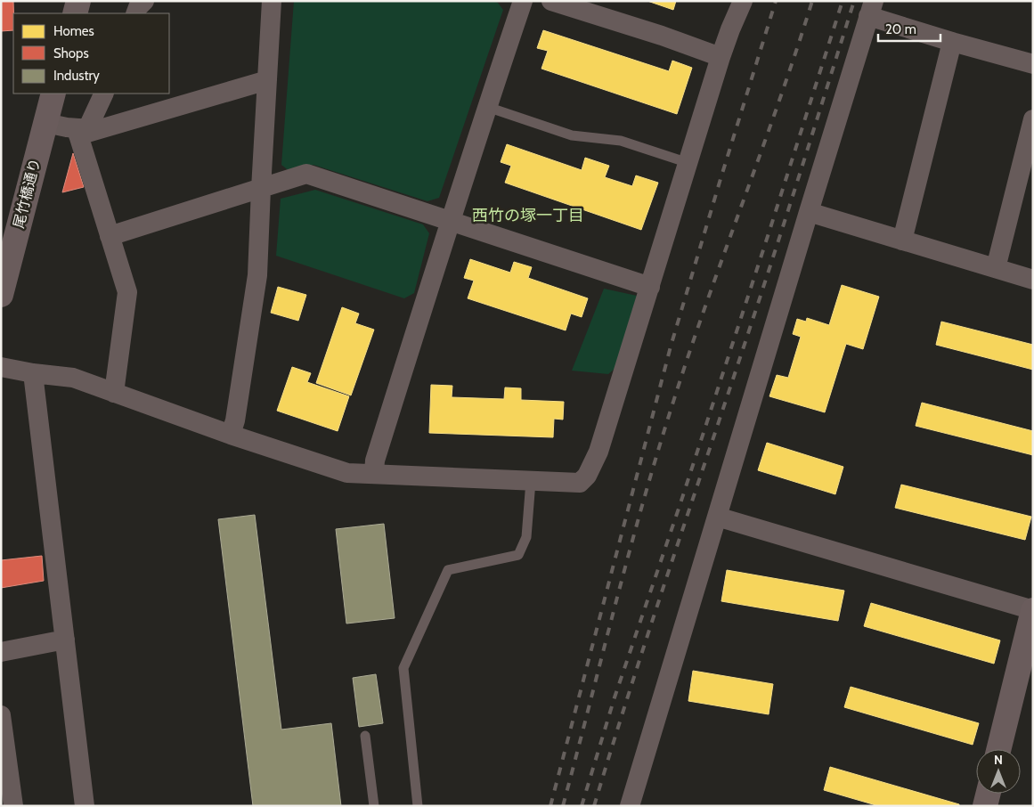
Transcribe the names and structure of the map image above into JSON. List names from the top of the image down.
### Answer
{
  "streets": {
    "main road": ["尾竹橋通り"]
  },
  "districts": ["西竹の塚一丁目"],
  "legend": ["Homes", "Shops", "Industry"],
  "scale_bar": "20 m",
  "north": "top"
}
